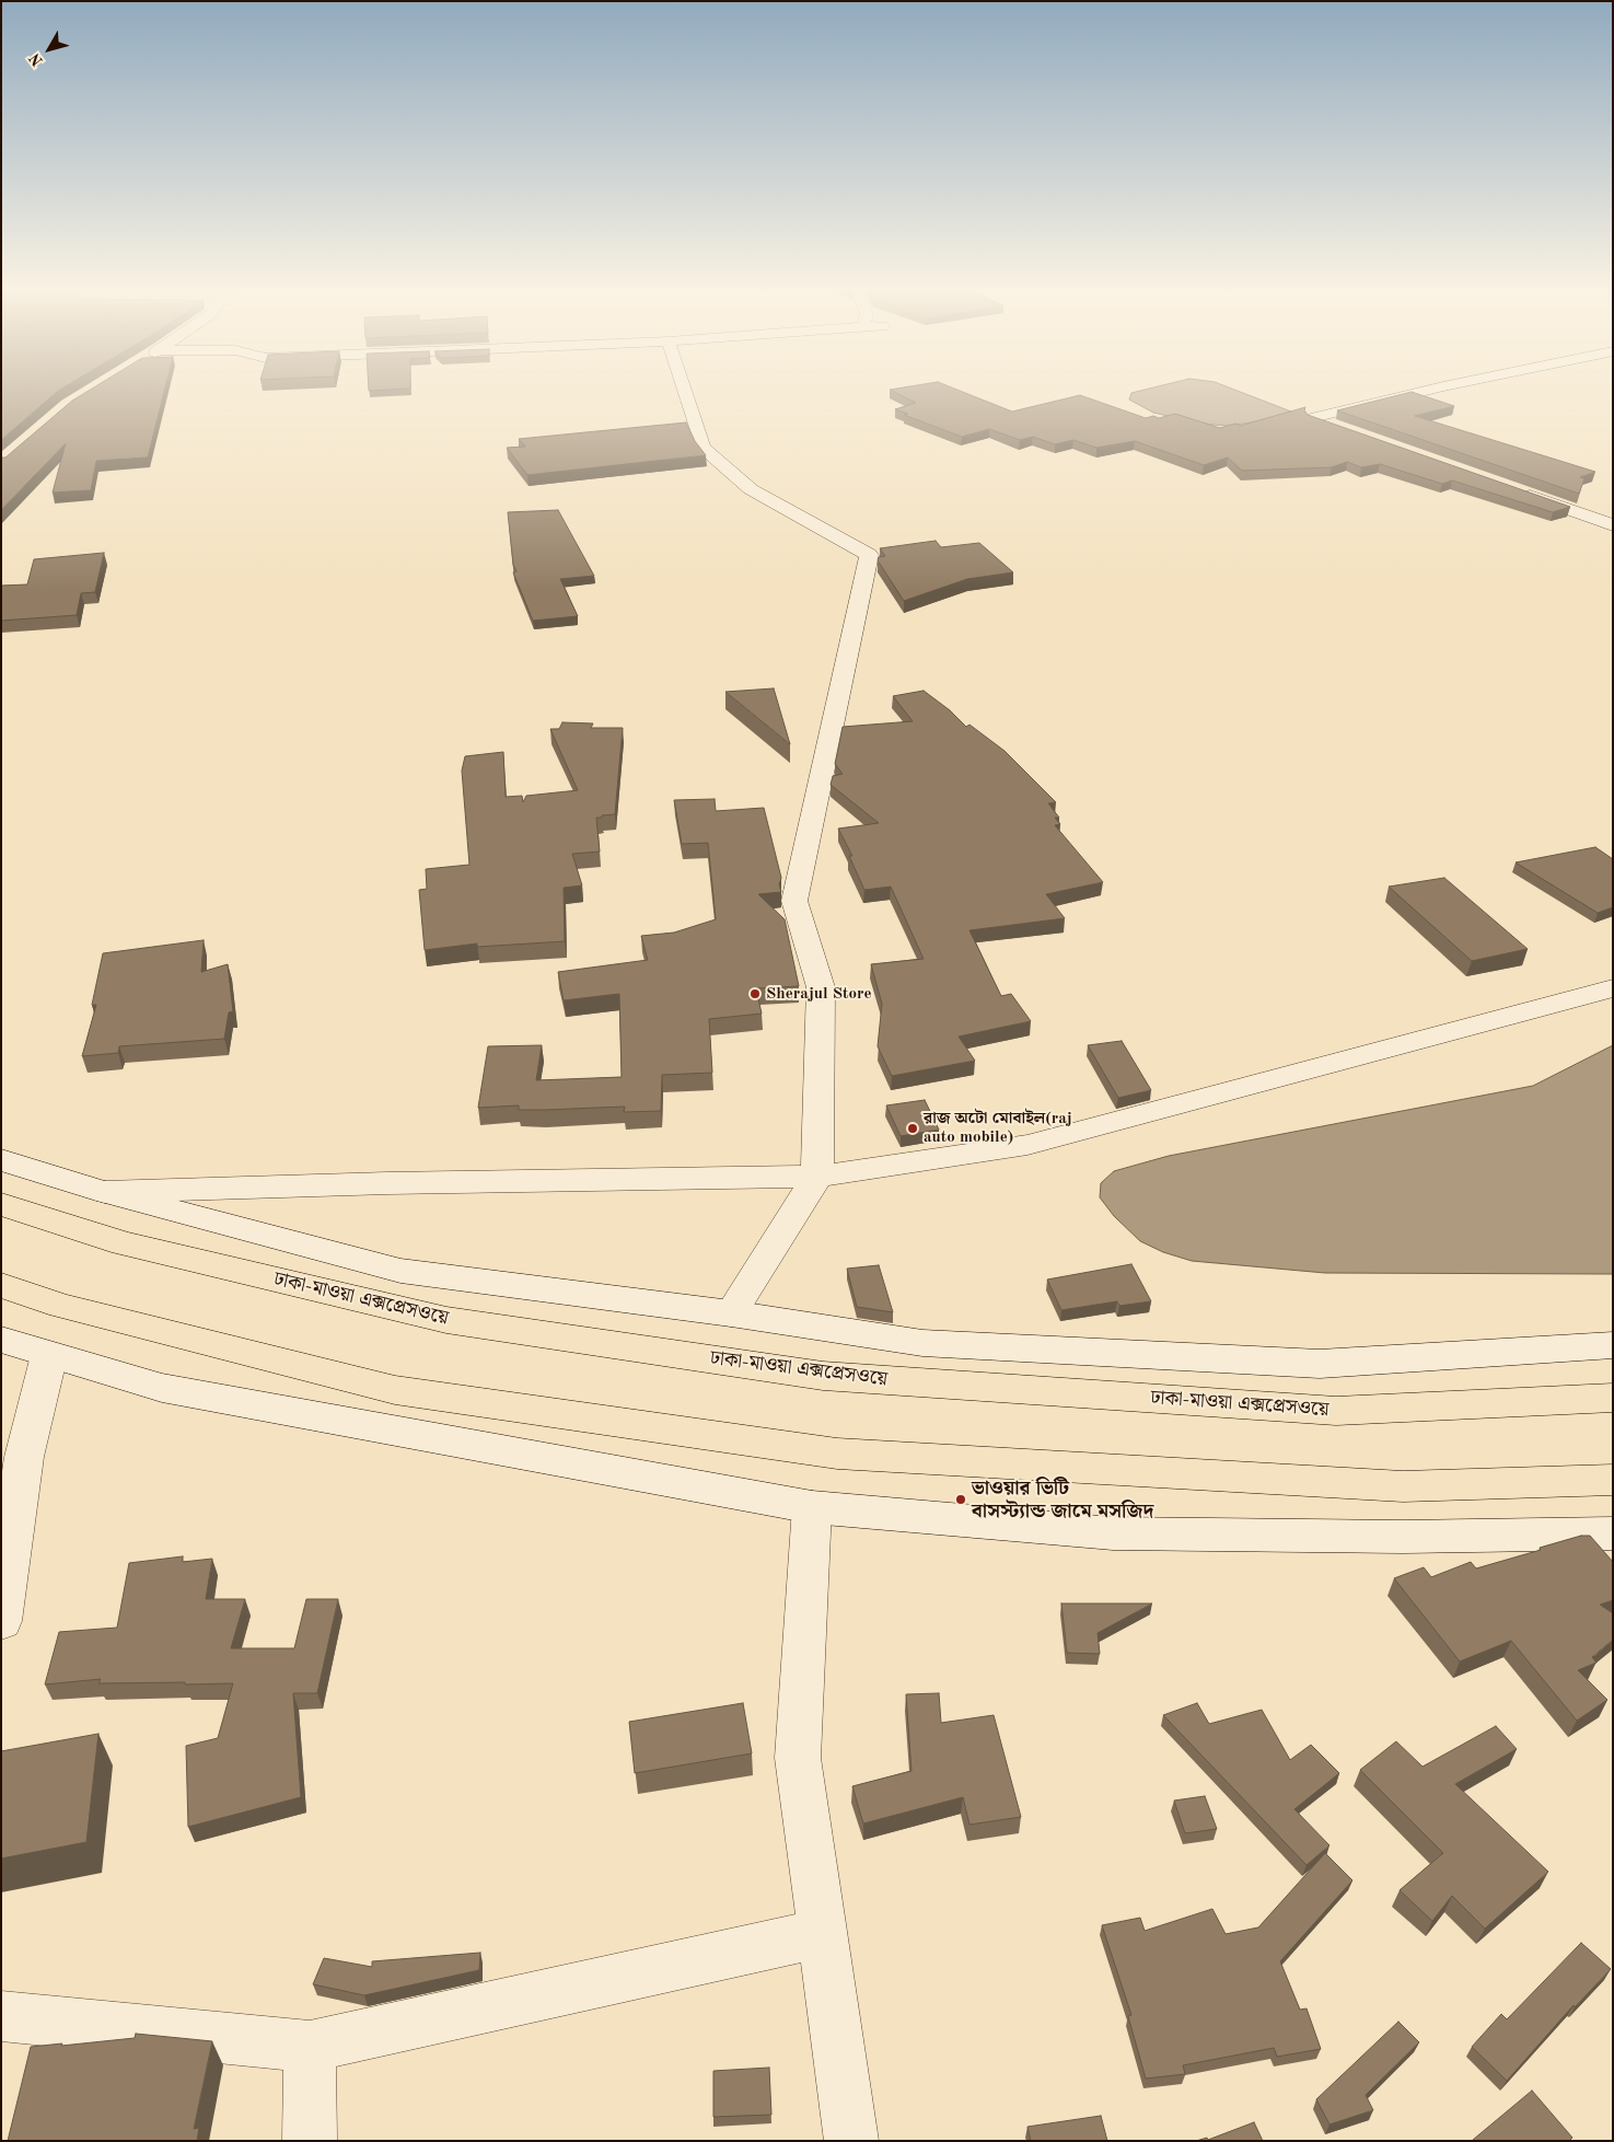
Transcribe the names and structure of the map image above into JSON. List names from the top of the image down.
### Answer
{
  "streets": {
    "highway": ["ঢাকা-মাওয়া এক্সপ্রেসওয়ে"]
  },
  "places": ["Sherajul Store", "রাজ অটো মোবাইল(raj auto mobile)", "ভাওয়ার ভিটি বাসস্ট্যান্ড জামে মসজিদ"],
  "north": "bottom left"
}
